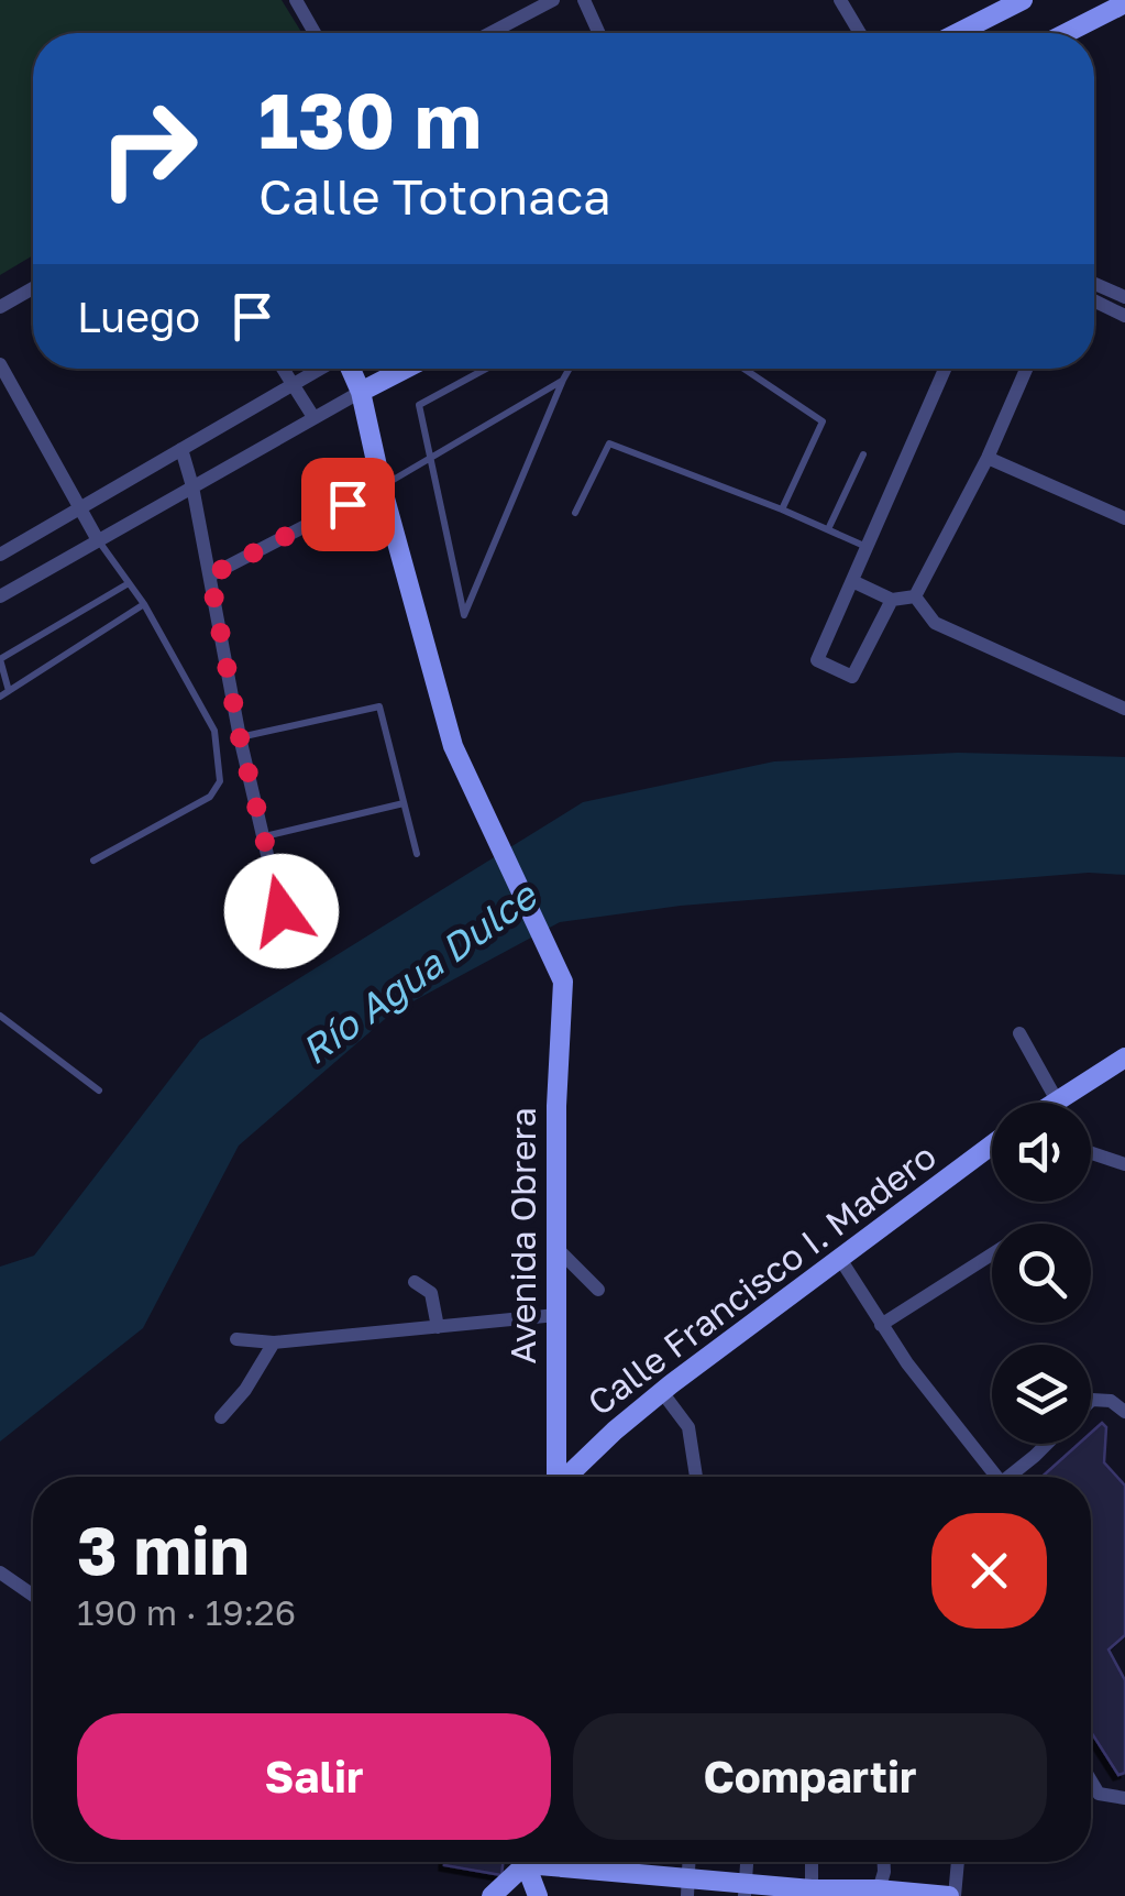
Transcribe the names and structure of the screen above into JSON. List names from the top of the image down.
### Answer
{
  "streets": {
    "street": ["Avenida Obrera", "Calle Francisco I. Madero"]
  },
  "water": ["Río Agua Dulce"],
  "page": {
    "turn": ["130 m", "Calle Totonaca"],
    "then": "Luego",
    "heading": ["3 min", "190 m · 19:26"],
    "buttons": ["Salir", "Compartir"]
  }
}
